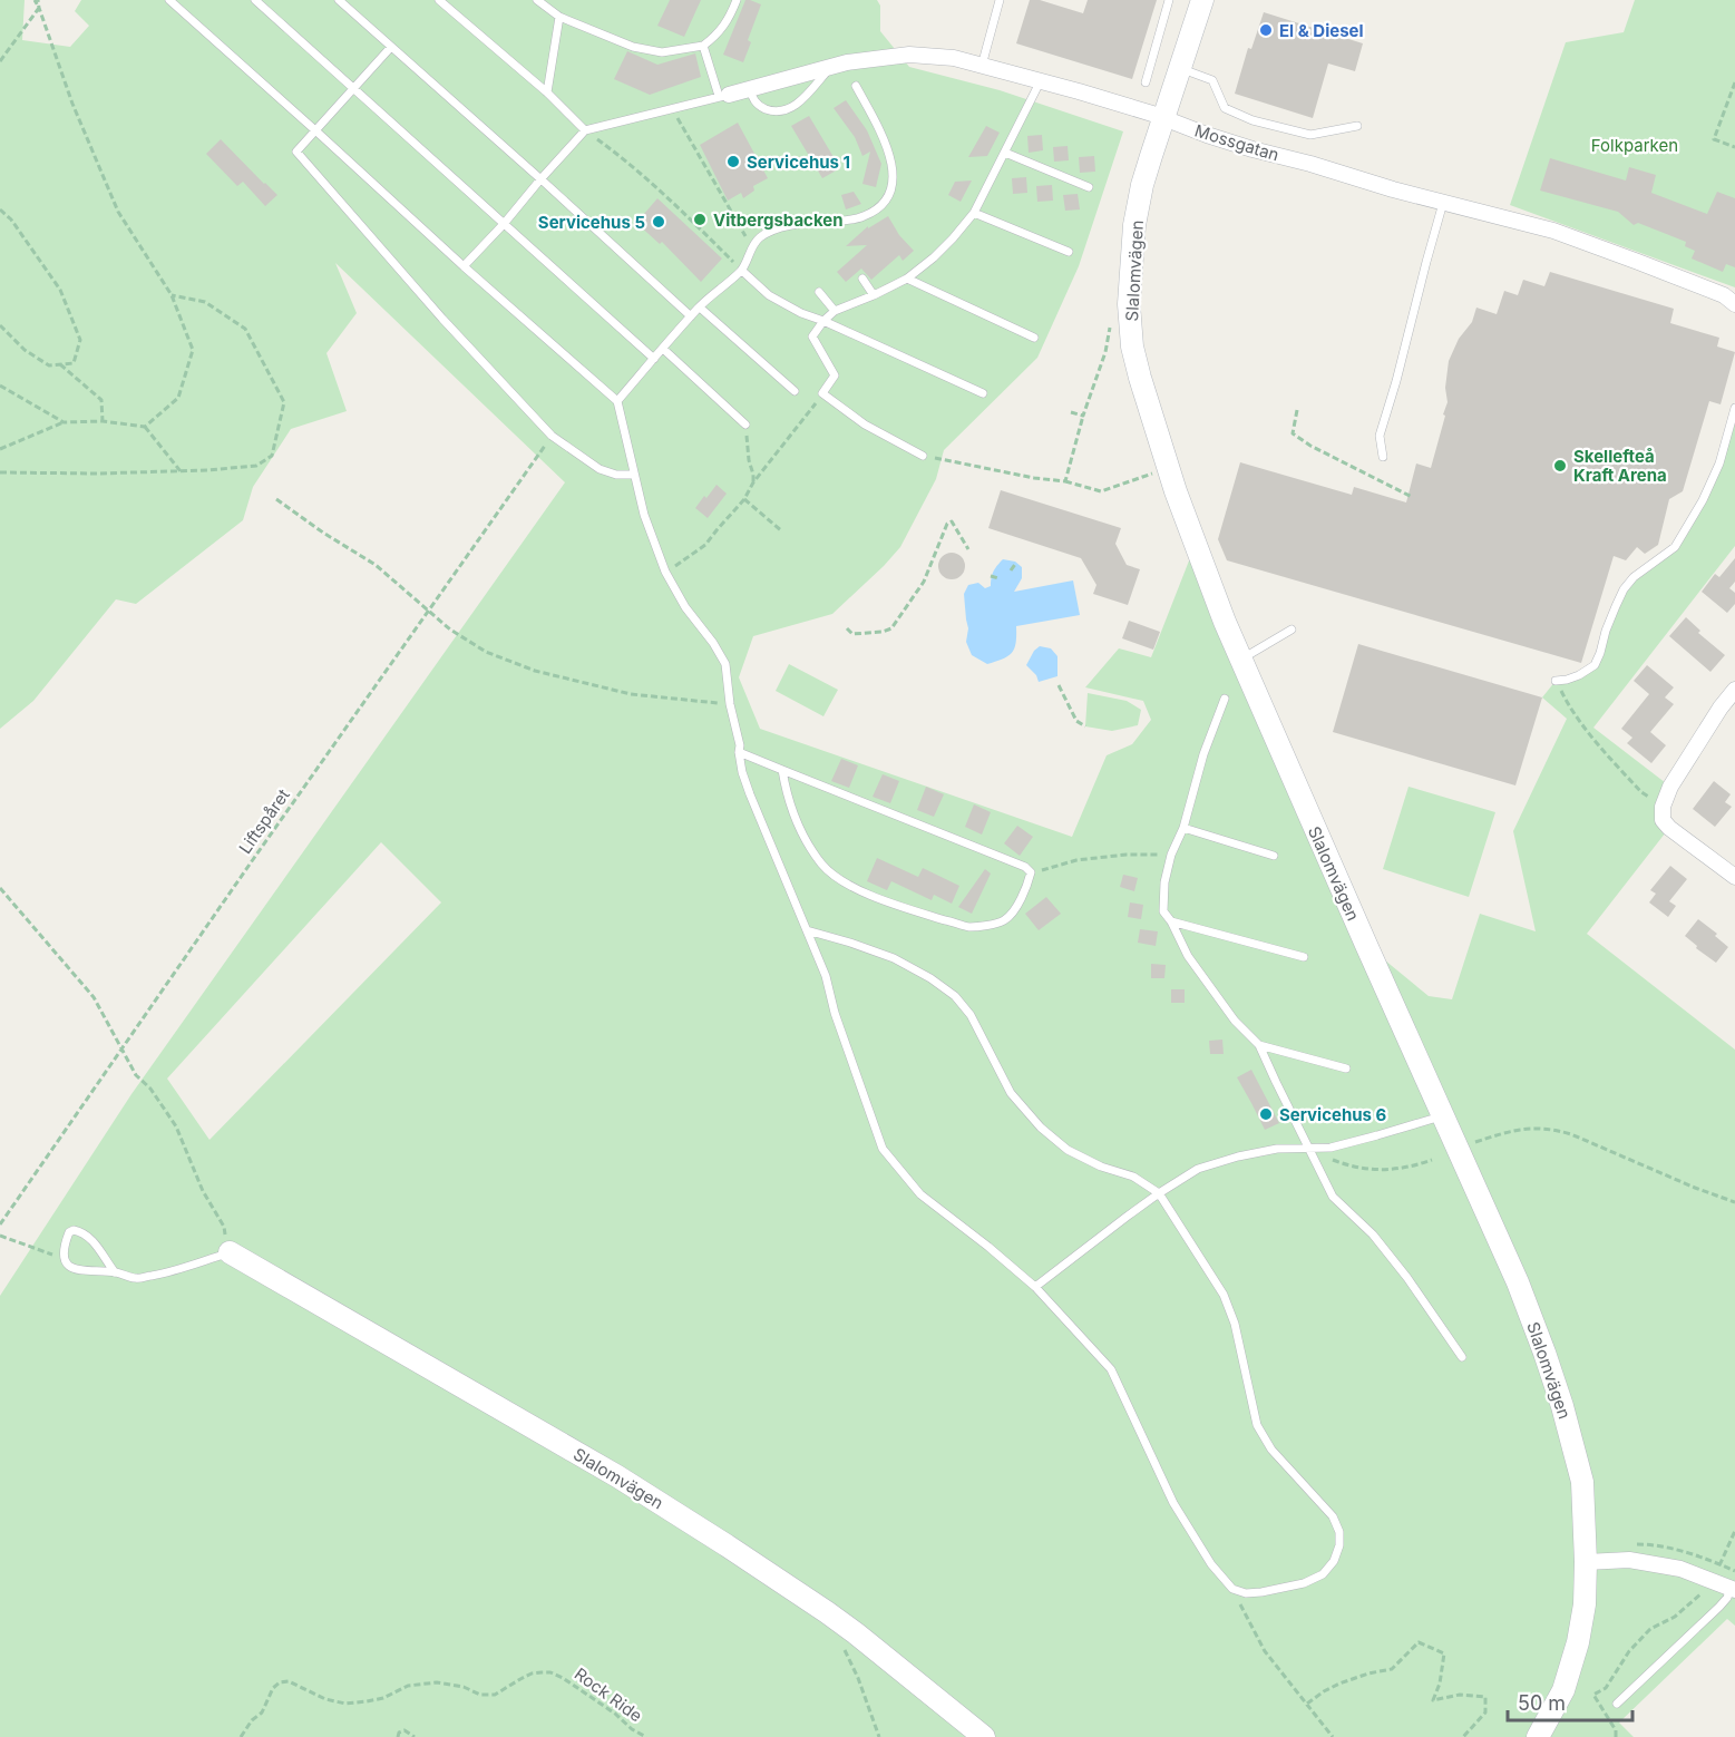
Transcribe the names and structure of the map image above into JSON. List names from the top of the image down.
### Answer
{
  "streets": {
    "street": ["Mossgatan", "Slalomvägen"],
    "path": ["Liftspåret", "Rock Ride"]
  },
  "crossings": [
    ["Mossgatan", "Slalomvägen"]
  ],
  "parks": ["Folkparken"],
  "places": [
    "El & Diesel",
    "Servicehus 1",
    "Vitbergsbacken",
    "Servicehus 5",
    "Skellefteå Kraft Arena",
    "Servicehus 6"
  ],
  "scale_bar": "50 m"
}
